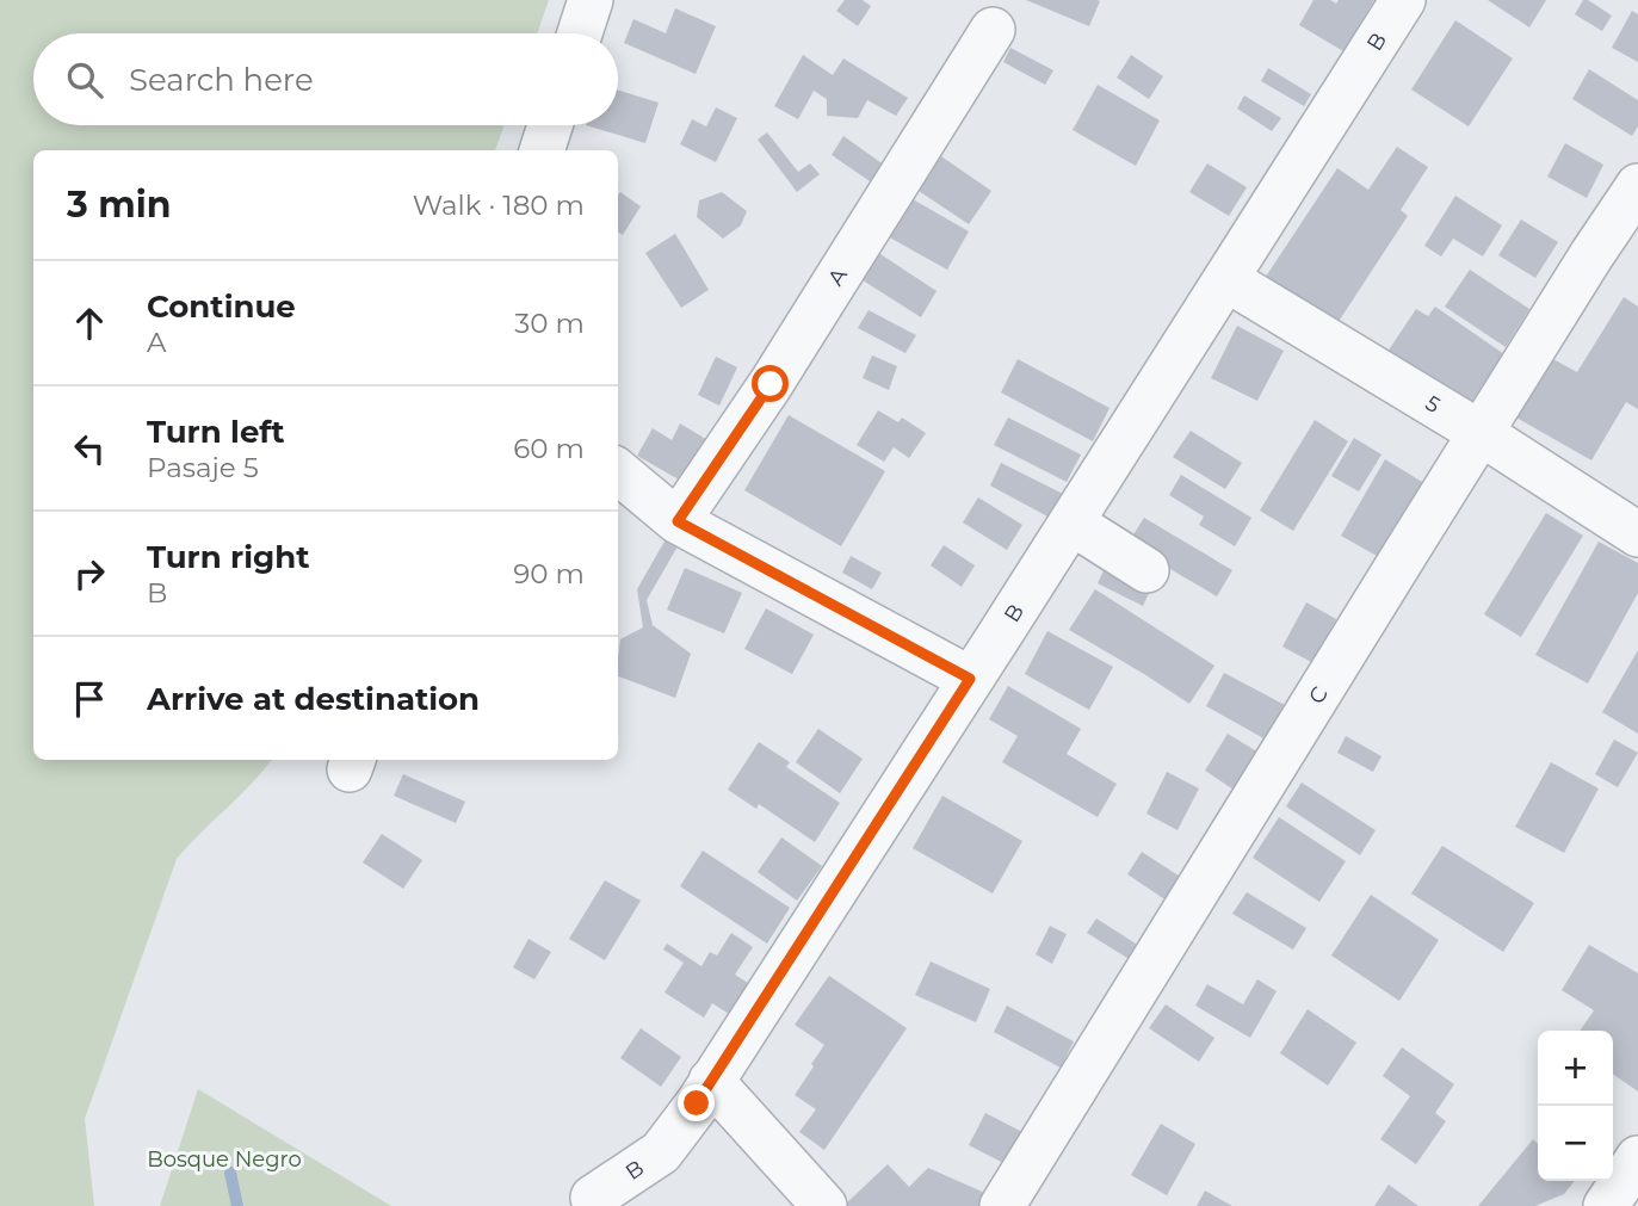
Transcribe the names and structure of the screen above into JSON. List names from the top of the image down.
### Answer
{
  "streets": {
    "street": [
      "B",
      "A",
      "5",
      "C"
    ]
  },
  "crossings": [
    ["B", "5"],
    ["5", "C"]
  ],
  "parks": ["Bosque Negro"],
  "page": {
    "search": "Search here",
    "heading": ["3 min", "Walk · 180 m"],
    "list": [
      ["Continue", "A", "30 m"],
      ["Turn left", "Pasaje 5", "60 m"],
      ["Turn right", "B", "90 m"],
      "Arrive at destination"
    ],
    "map_buttons": ["+", "−"]
  }
}
